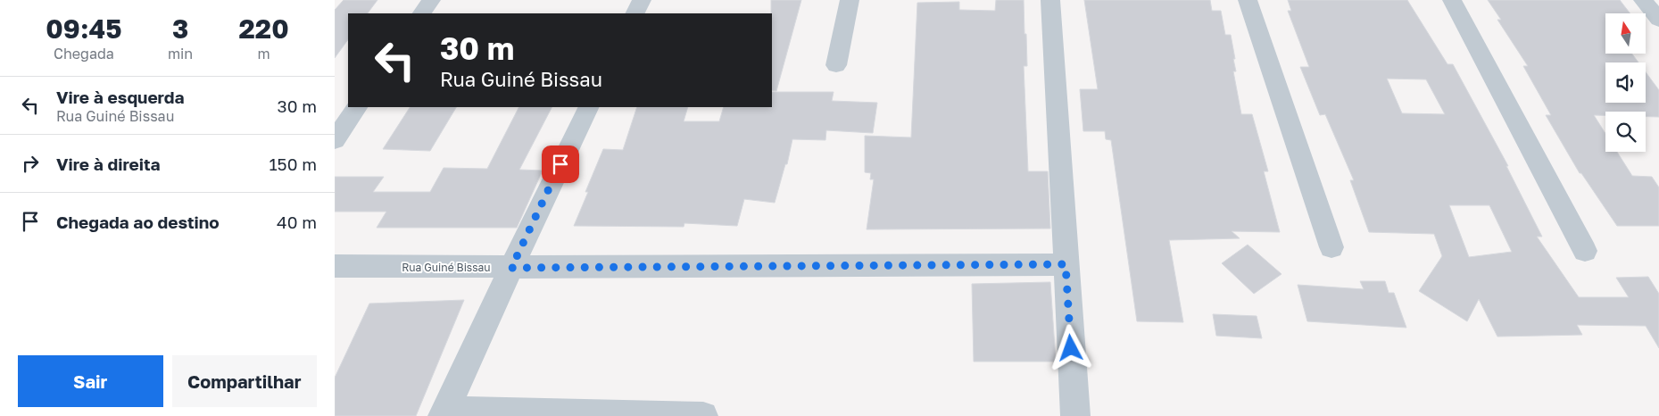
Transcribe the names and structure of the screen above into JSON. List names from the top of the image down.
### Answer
{
  "streets": {
    "street": ["Rua Guiné Bissau"]
  },
  "north": "top",
  "page": {
    "eta": [
      "09:45",
      "Chegada",
      "3",
      "min",
      "220",
      "m"
    ],
    "turn": ["30 m", "Rua Guiné Bissau"],
    "list": [
      {
        "name": "Vire à esquerda",
        "note": "Rua Guiné Bissau",
        "value": "30 m"
      },
      {
        "name": "Vire à direita",
        "value": "150 m"
      },
      {
        "name": "Chegada ao destino",
        "value": "40 m"
      }
    ],
    "buttons": ["Sair", "Compartilhar"]
  }
}
